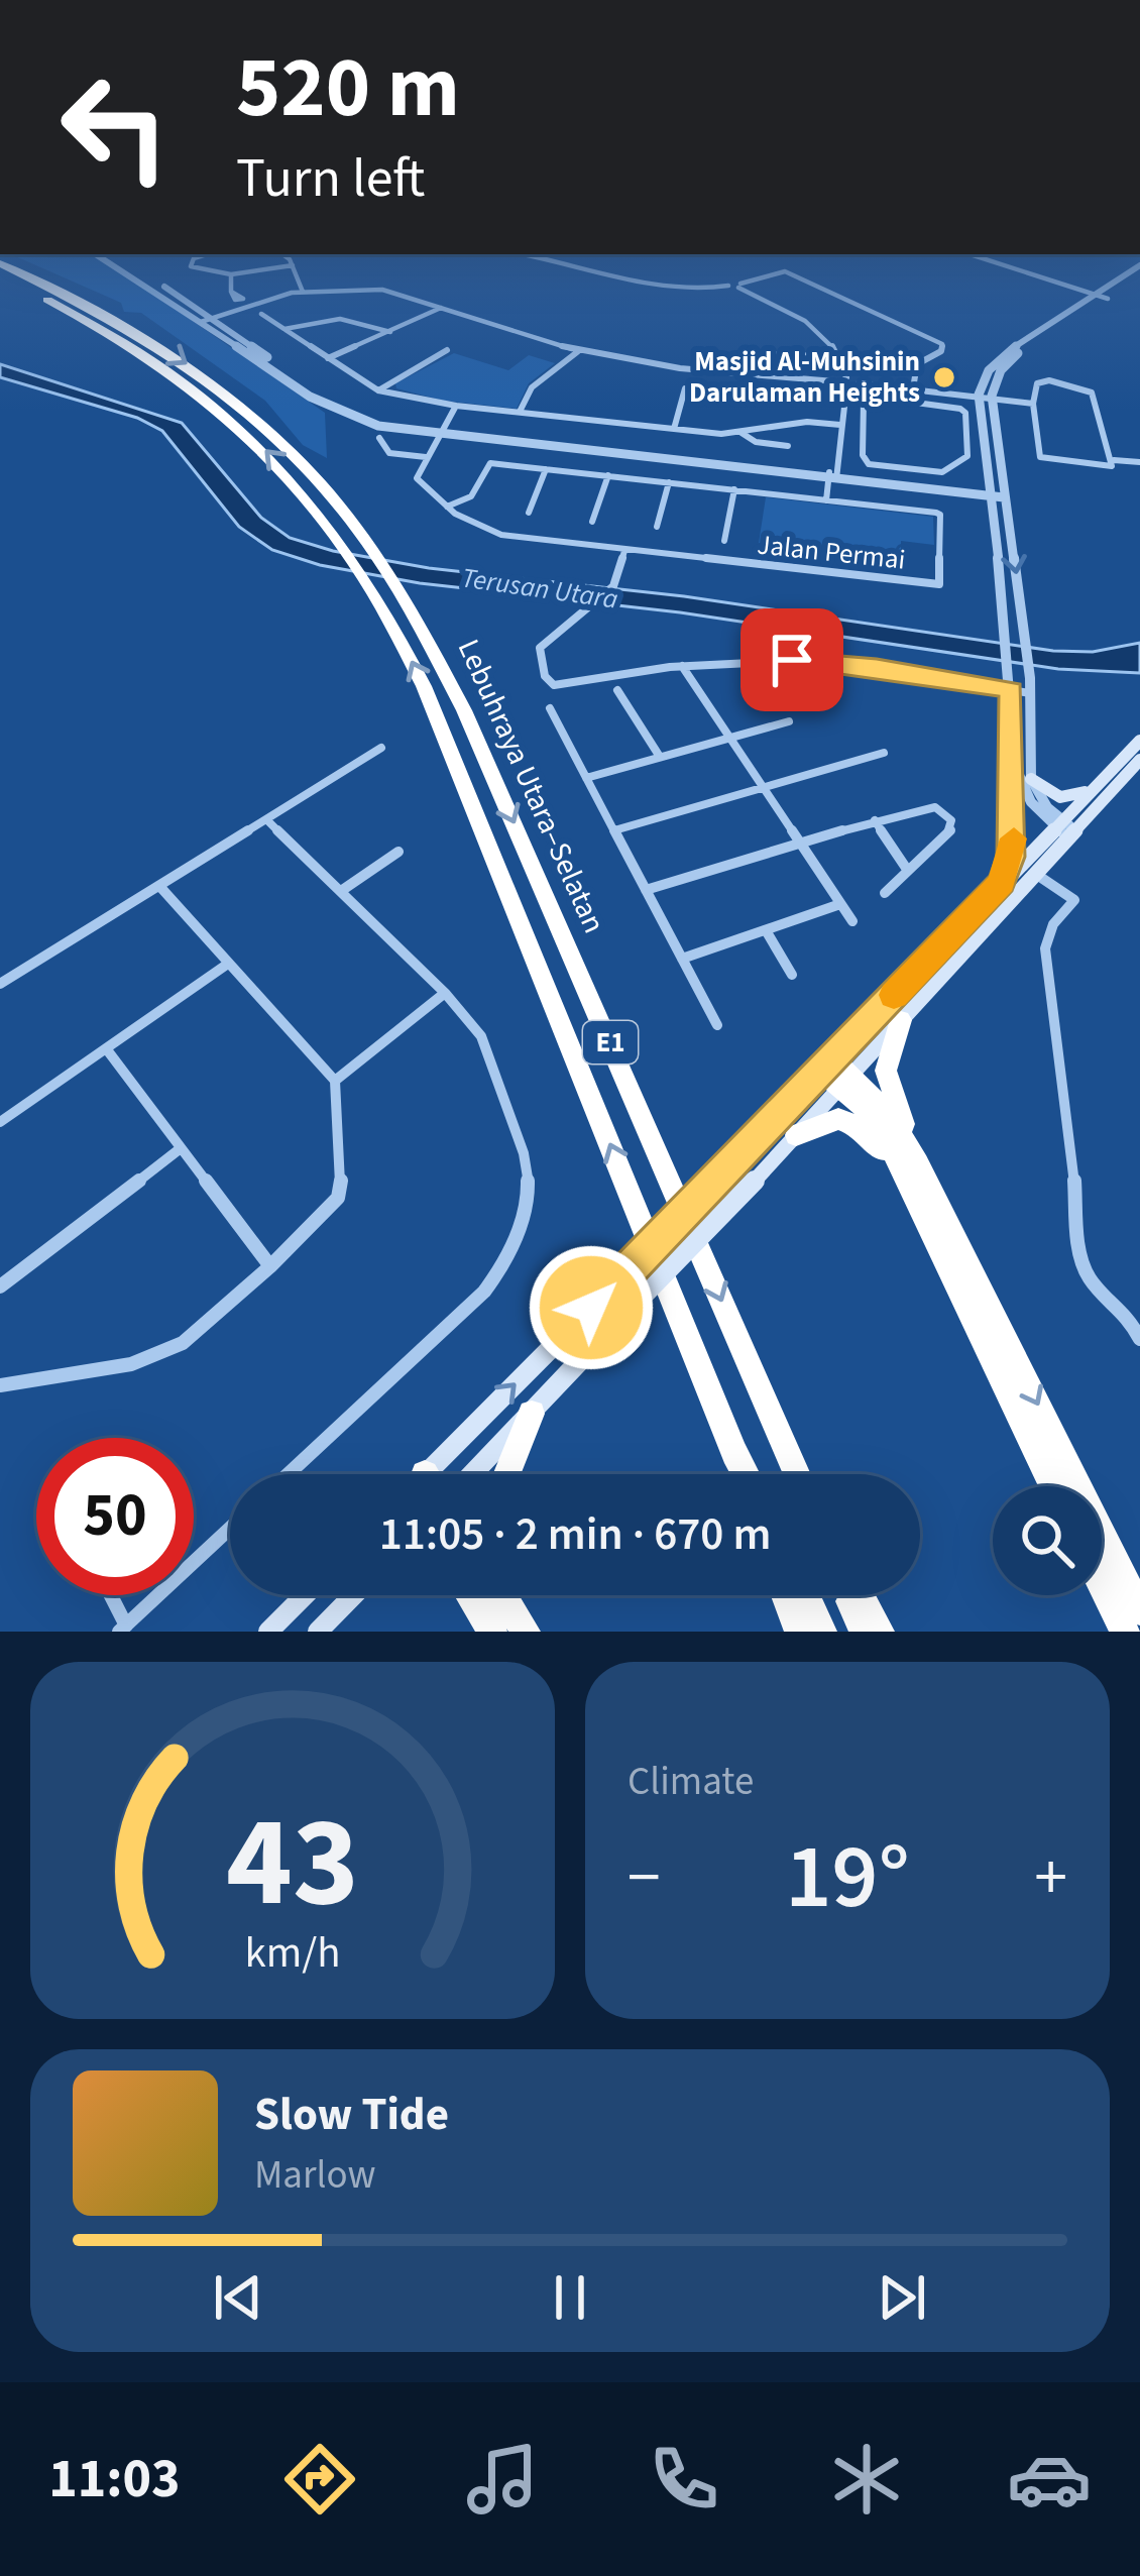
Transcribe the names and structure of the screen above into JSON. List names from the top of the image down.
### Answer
{
  "streets": {
    "highway": ["Lebuhraya Utara–Selatan", "E1"],
    "street": ["Jalan Permai"]
  },
  "water": ["Terusan Utara"],
  "places": ["Masjid Al-Muhsinin Darulaman Heights"],
  "page": {
    "turn": ["520 m", "Turn left"],
    "limit": "50",
    "trip": "11:05 · 2 min · 670 m",
    "tile": "Climate",
    "heat": ["−", "19°", "+"],
    "song": ["Slow Tide", "Marlow"],
    "tabs": "11:03",
    "gauge": ["43", "km/h"]
  }
}
